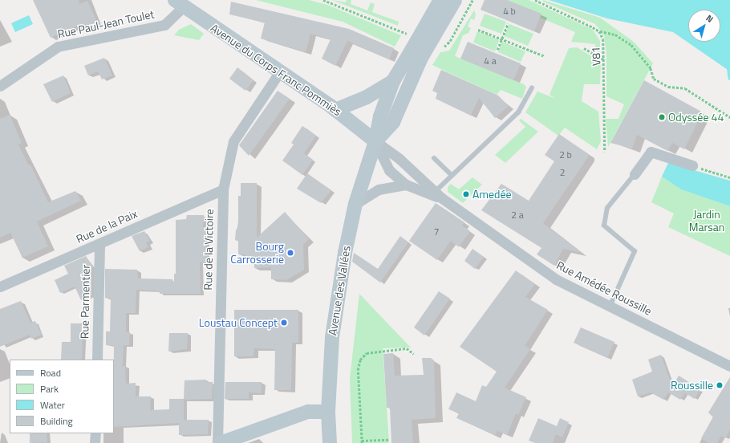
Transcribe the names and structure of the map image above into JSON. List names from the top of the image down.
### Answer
{
  "streets": {
    "main road": ["Avenue du Corps Franc Pommiès", "Avenue des Vallées"],
    "street": [
      "Rue Paul-Jean Toulet",
      "Rue de la Paix",
      "Rue de la Victoire",
      "Rue Amédée Roussille",
      "Rue Parmentier"
    ],
    "path": ["V81"]
  },
  "crossings": [
    ["Rue Paul-Jean Toulet", "Avenue du Corps Franc Pommiès"],
    ["Avenue du Corps Franc Pommiès", "Rue de la Victoire"],
    ["Avenue du Corps Franc Pommiès", "Rue Amédée Roussille"],
    ["Avenue du Corps Franc Pommiès", "Avenue des Vallées"],
    ["Rue de la Paix", "Rue de la Victoire"],
    ["Rue de la Paix", "Rue Parmentier"],
    ["Rue Amédée Roussille", "Avenue des Vallées"]
  ],
  "parks": ["Jardin Marsan"],
  "places": [
    "Odyssée 44",
    "Amedée",
    "Bourg Carrosserie",
    "Loustau Concept",
    "Roussille"
  ],
  "house_numbers": [
    "4 b",
    "4 a",
    "2 b",
    "2",
    "2 a",
    "7"
  ],
  "legend": [
    "Road",
    "Park",
    "Water",
    "Building"
  ],
  "north": "top right"
}
